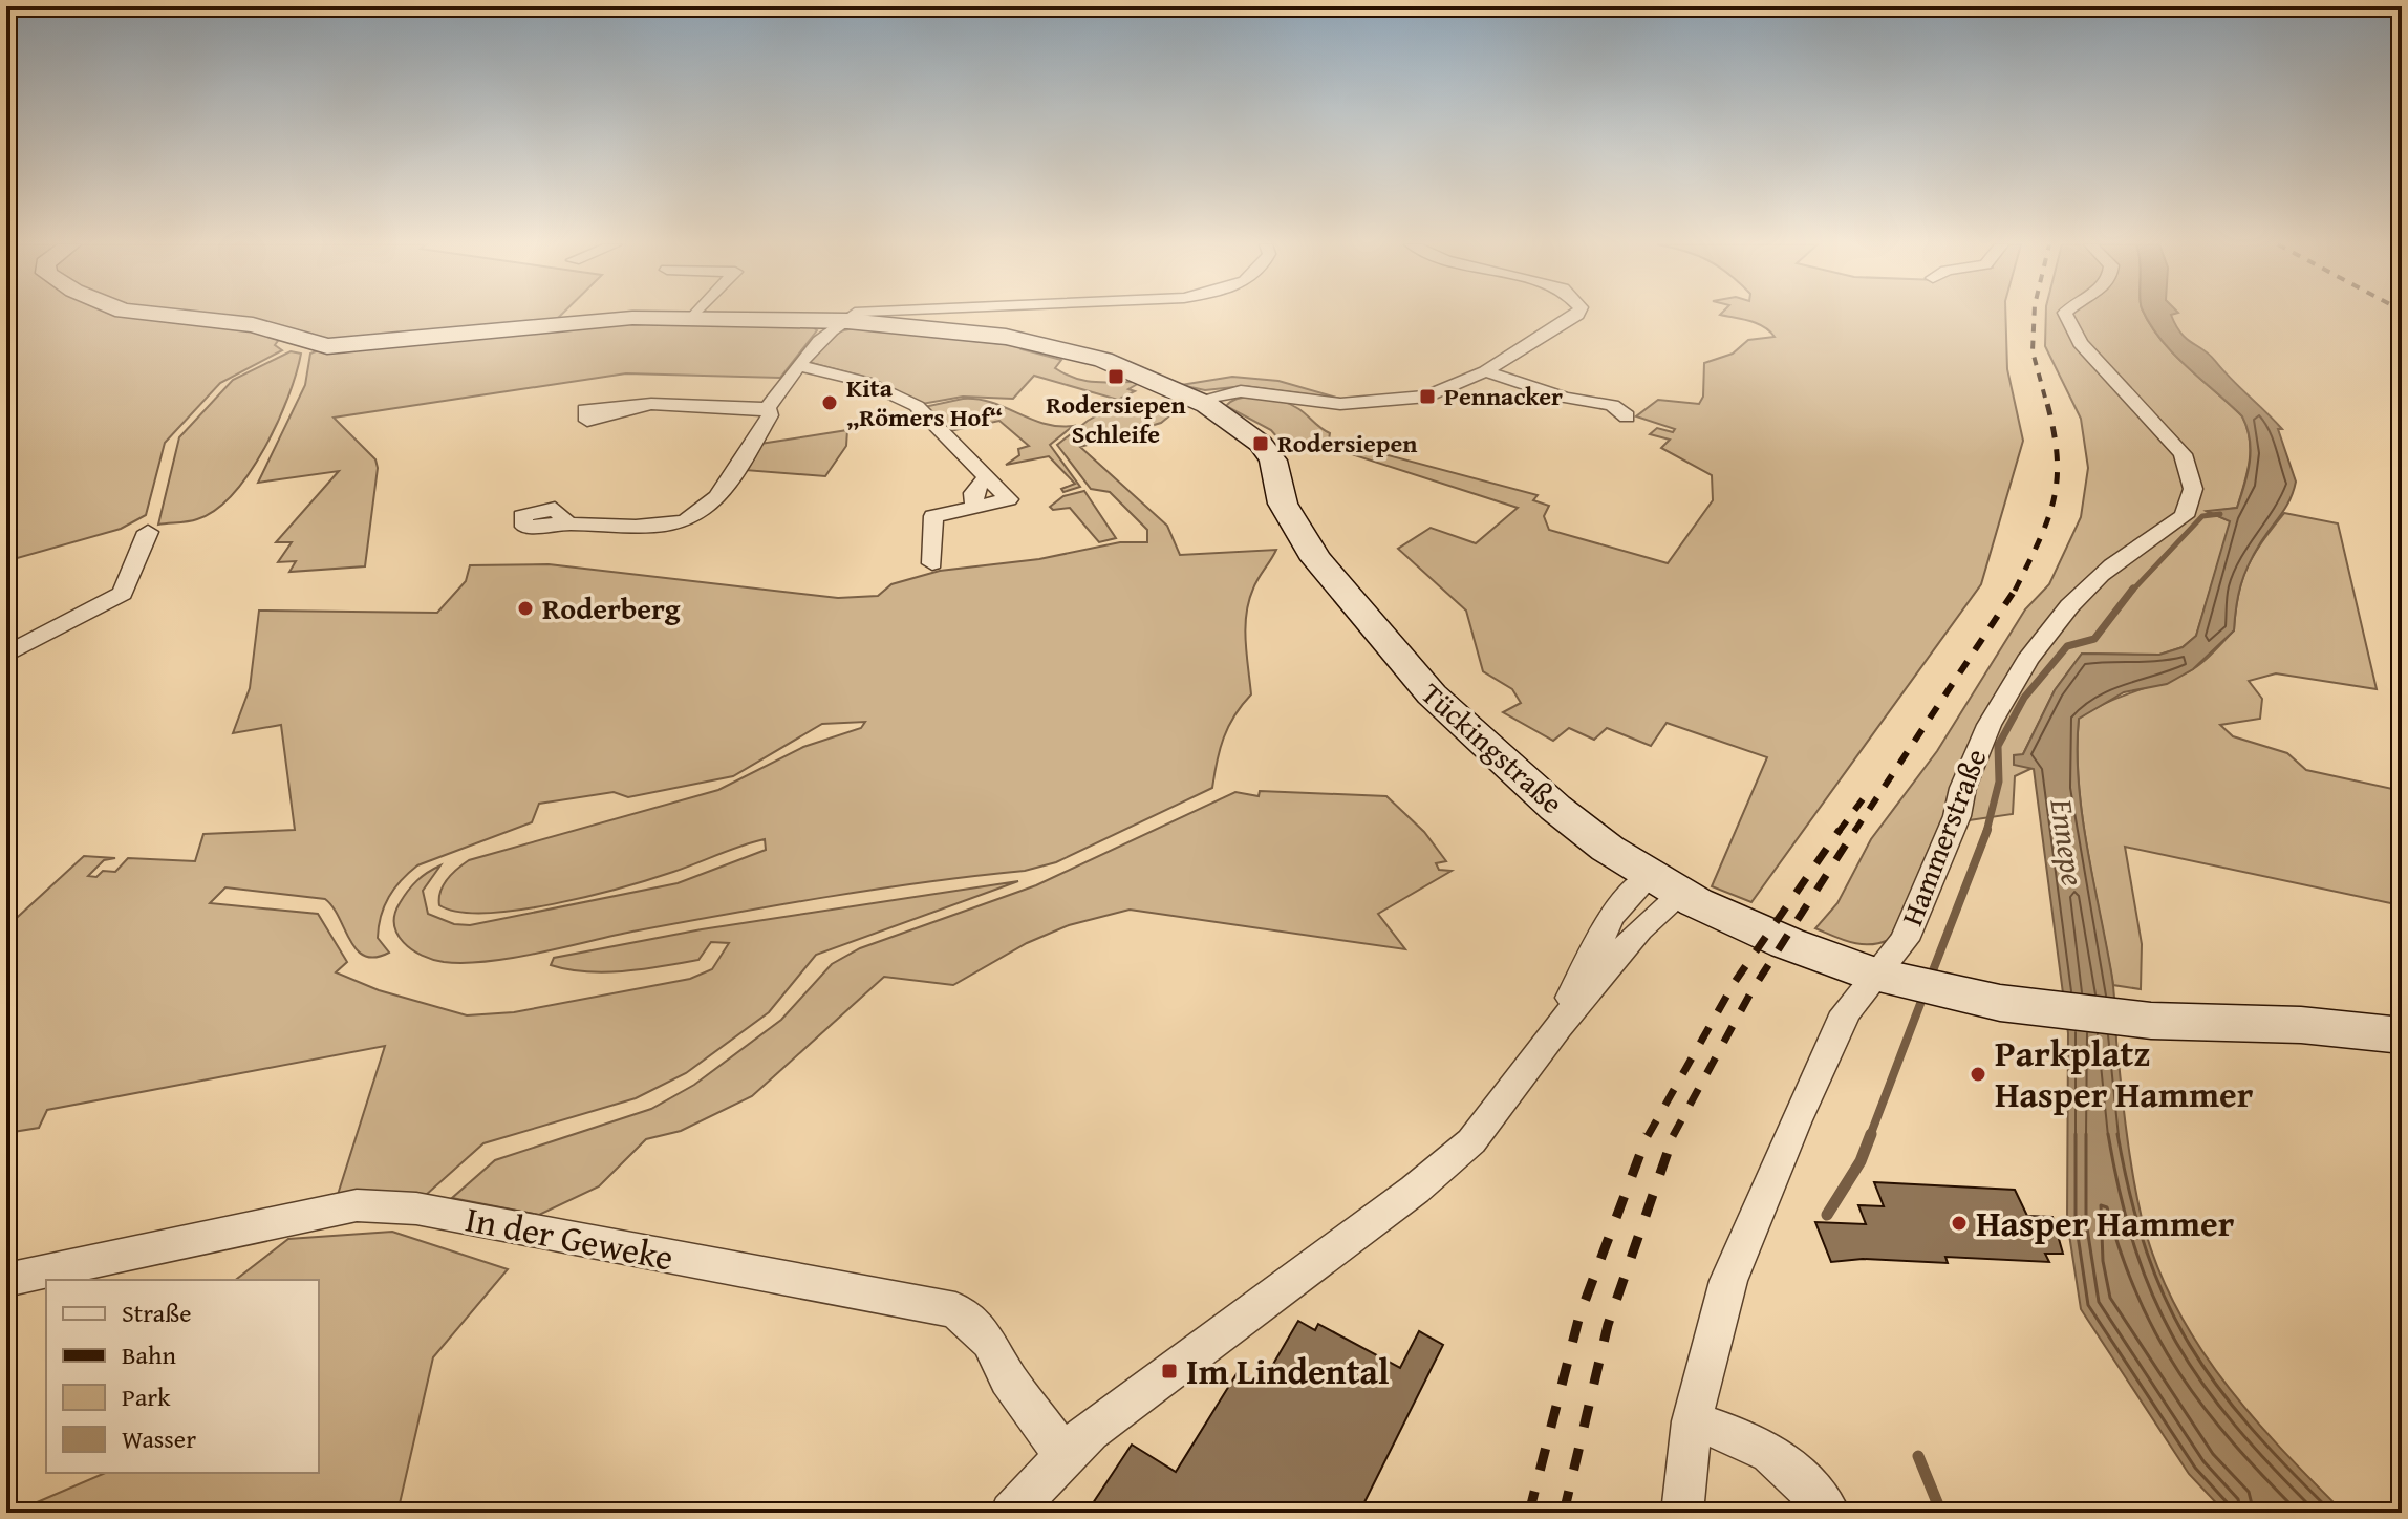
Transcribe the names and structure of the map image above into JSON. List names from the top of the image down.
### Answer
{
  "streets": {
    "street": ["Tückingstraße", "Hammerstraße", "In der Geweke"]
  },
  "crossings": [
    ["Tückingstraße", "Hammerstraße"]
  ],
  "water": ["Ennepe"],
  "places": {
    "transit": [
      "Rodersiepen Schleife",
      "Pennacker",
      "Rodersiepen",
      "Im Lindental"
    ],
    "other": [
      "Kita „Römers Hof“",
      "Roderberg",
      "Parkplatz Hasper Hammer",
      "Hasper Hammer"
    ]
  },
  "legend": [
    "Straße",
    "Bahn",
    "Park",
    "Wasser"
  ]
}
